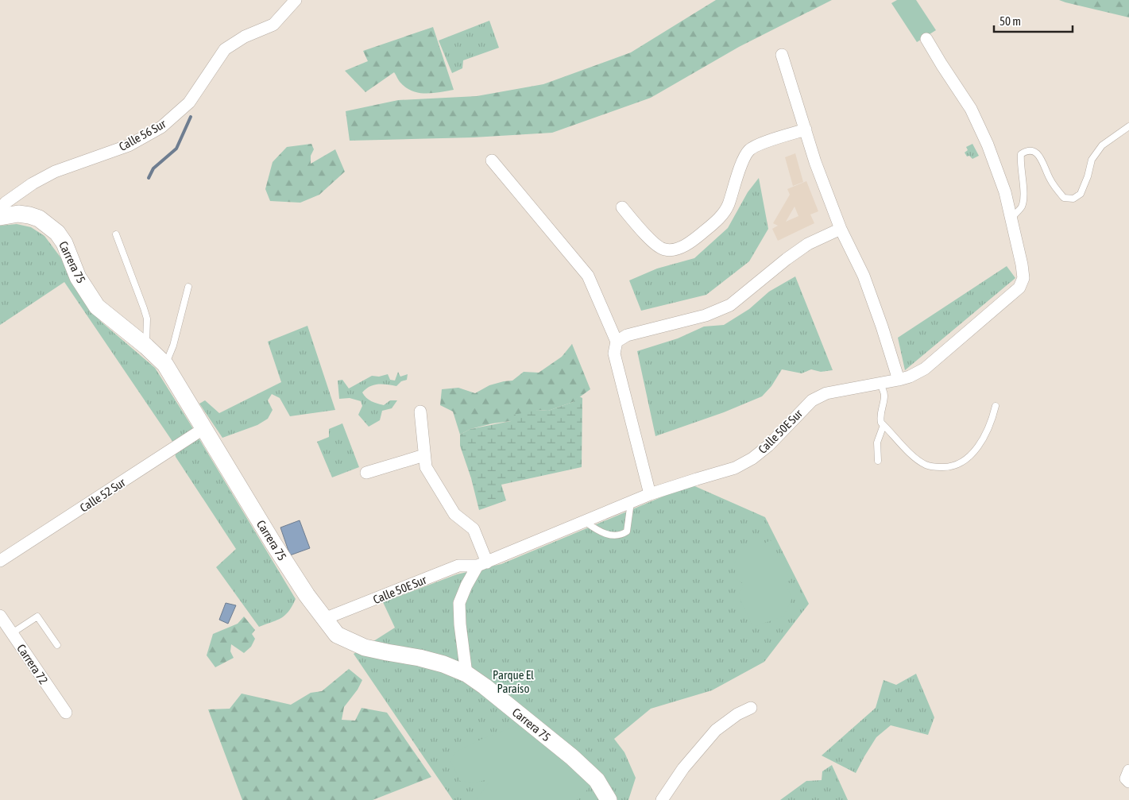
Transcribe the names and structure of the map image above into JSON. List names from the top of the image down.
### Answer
{
  "streets": {
    "street": [
      "Calle 56 Sur",
      "Carrera 75",
      "Calle 50E Sur",
      "Calle 52 Sur",
      "Carrera 72"
    ]
  },
  "crossings": [
    ["Carrera 75", "Calle 50E Sur"],
    ["Carrera 75", "Calle 52 Sur"]
  ],
  "parks": ["Parque El Paraíso"],
  "scale_bar": "50 m"
}
